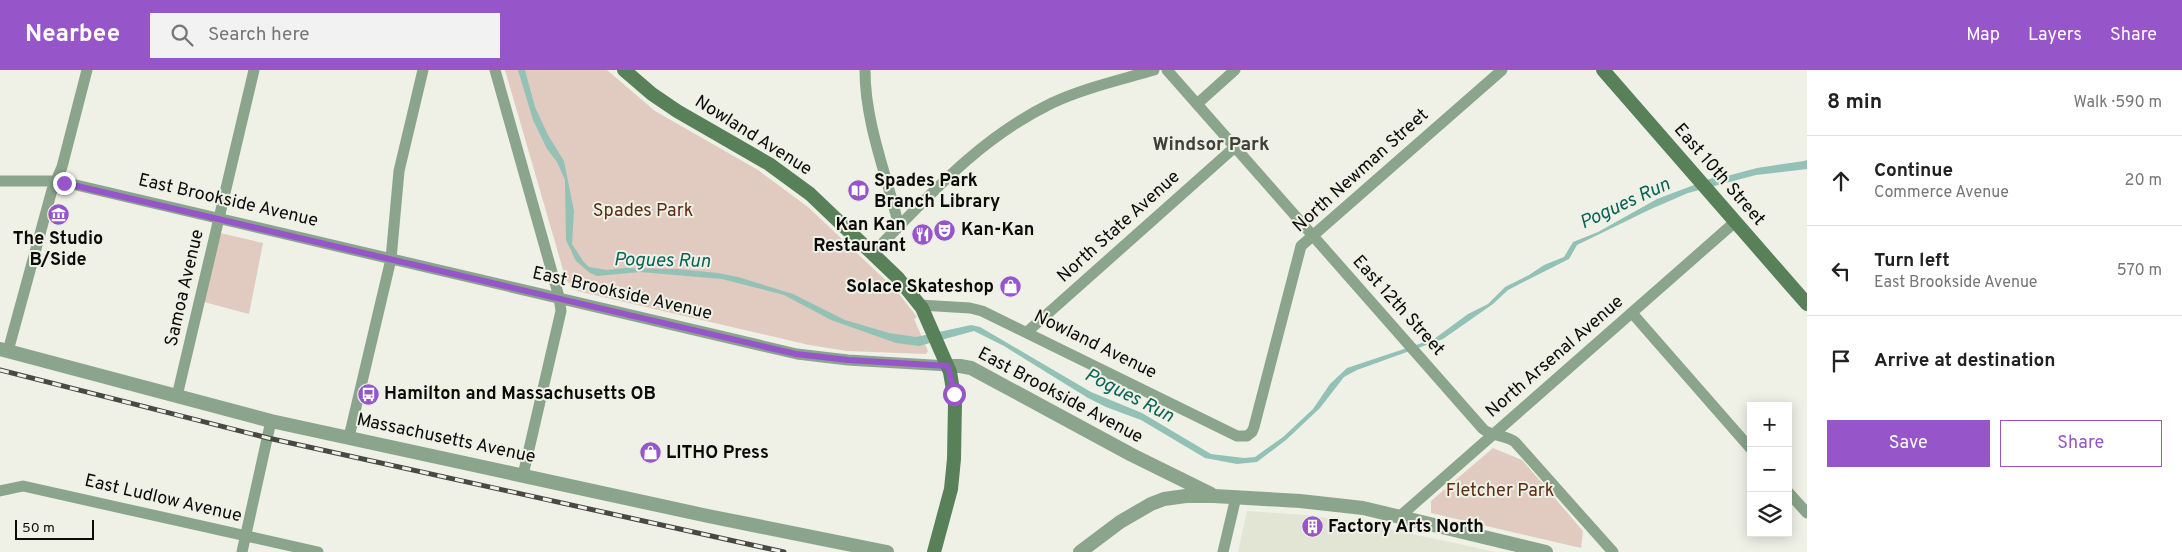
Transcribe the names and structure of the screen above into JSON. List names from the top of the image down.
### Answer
{
  "streets": {
    "main road": ["Nowland Avenue", "East 10th Street"],
    "street": [
      "North Newman Street",
      "East Brookside Avenue",
      "North State Avenue",
      "Samoa Avenue",
      "East 12th Street",
      "North Arsenal Avenue",
      "Massachusetts Avenue",
      "East Ludlow Avenue"
    ]
  },
  "crossings": [
    ["Nowland Avenue", "North Newman Street"],
    ["Nowland Avenue", "East Brookside Avenue"],
    ["Nowland Avenue", "North State Avenue"],
    ["North Newman Street", "East 12th Street"],
    ["East 10th Street", "North Arsenal Avenue"],
    ["East Brookside Avenue", "Samoa Avenue"],
    ["East Brookside Avenue", "North Arsenal Avenue"],
    ["North State Avenue", "East 12th Street"],
    ["Samoa Avenue", "Massachusetts Avenue"],
    ["East 12th Street", "North Arsenal Avenue"]
  ],
  "districts": ["Windsor Park"],
  "water": ["Pogues Run"],
  "parks": ["Spades Park", "Fletcher Park"],
  "places": {
    "library": ["Spades Park Branch Library"],
    "museum": ["The Studio B/Side"],
    "theatre": ["Kan-Kan"],
    "restaurant": ["Kan Kan Restaurant"],
    "shop": ["Solace Skateshop", "LITHO Press"],
    "bus stop": ["Hamilton and Massachusetts OB"],
    "building": ["Factory Arts North"]
  },
  "scale_bar": "50 m",
  "page": {
    "header": "Nearbee",
    "search": "Search here",
    "nav": ["Map", "Layers", "Share"],
    "heading": ["8 min", "Walk · 590 m"],
    "list": [
      ["Continue", "Commerce Avenue", "20 m"],
      ["Turn left", "East Brookside Avenue", "570 m"],
      "Arrive at destination"
    ],
    "map_buttons": ["+", "−"],
    "buttons": ["Save", "Share"],
    "scale": "50 m"
  }
}
